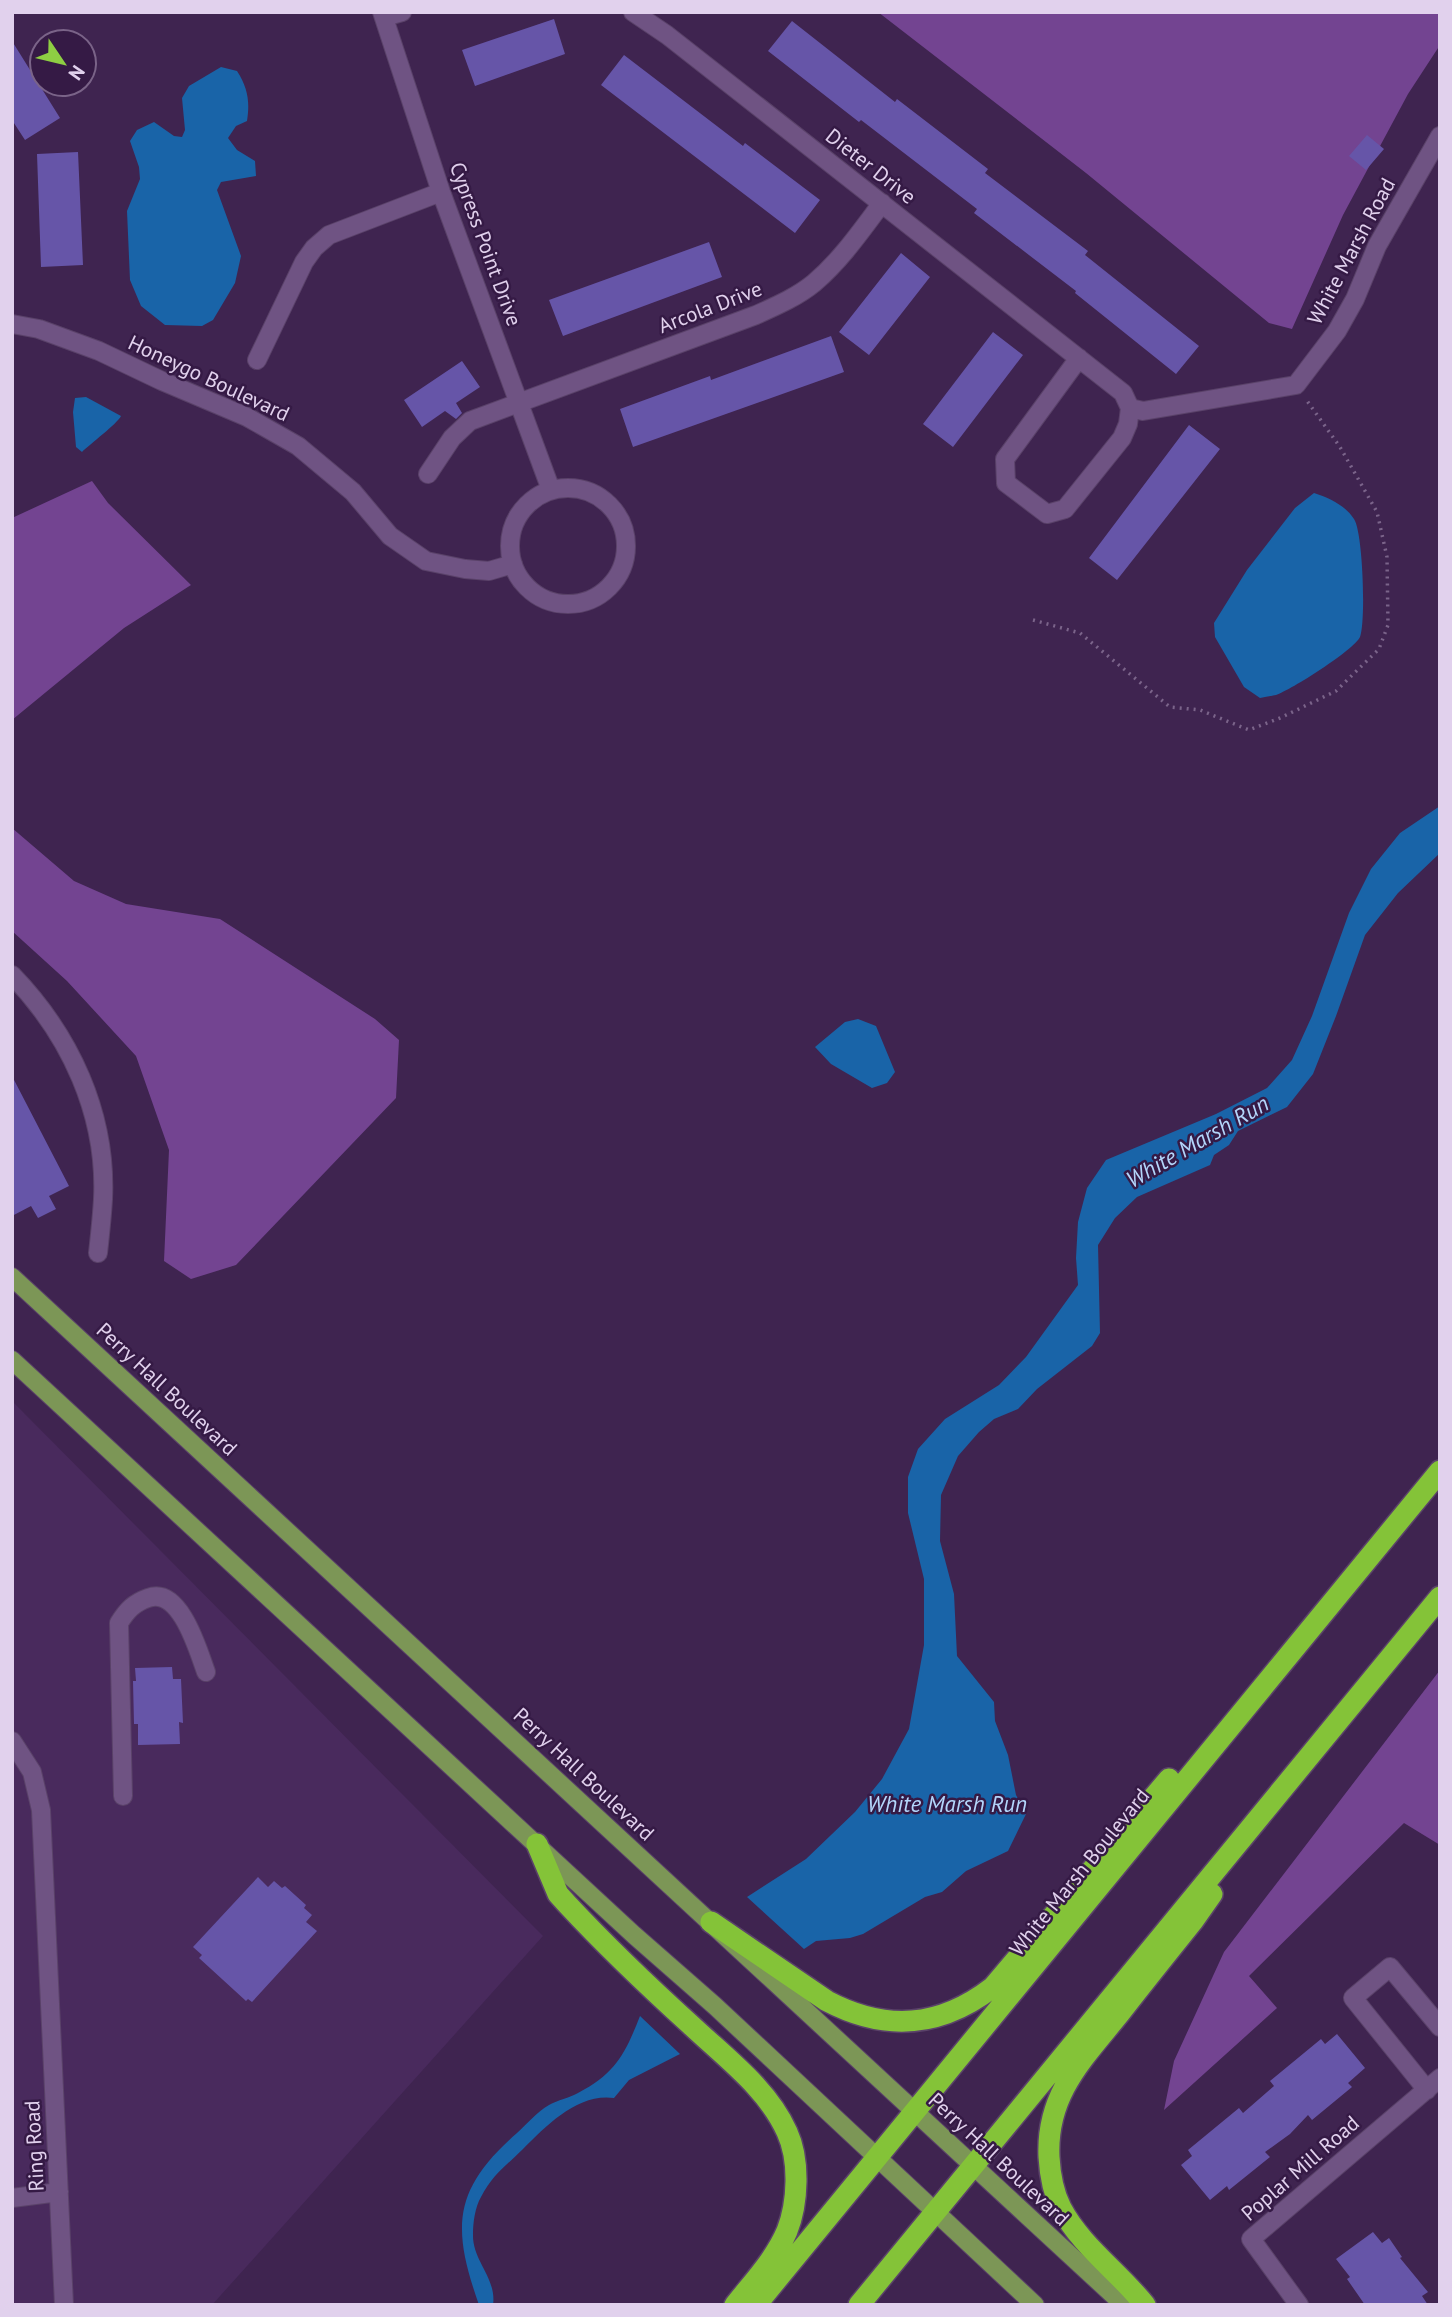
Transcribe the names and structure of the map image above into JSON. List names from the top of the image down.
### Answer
{
  "streets": {
    "highway": ["White Marsh Boulevard"],
    "main road": ["Perry Hall Boulevard"],
    "street": [
      "Dieter Drive",
      "Cypress Point Drive",
      "White Marsh Road",
      "Arcola Drive",
      "Honeygo Boulevard",
      "Ring Road",
      "Poplar Mill Road"
    ]
  },
  "crossings": [
    ["Dieter Drive", "Arcola Drive"],
    ["Cypress Point Drive", "Arcola Drive"],
    ["Cypress Point Drive", "Honeygo Boulevard"],
    ["Perry Hall Boulevard", "White Marsh Boulevard"]
  ],
  "water": ["White Marsh Run"],
  "north": "bottom right"
}
